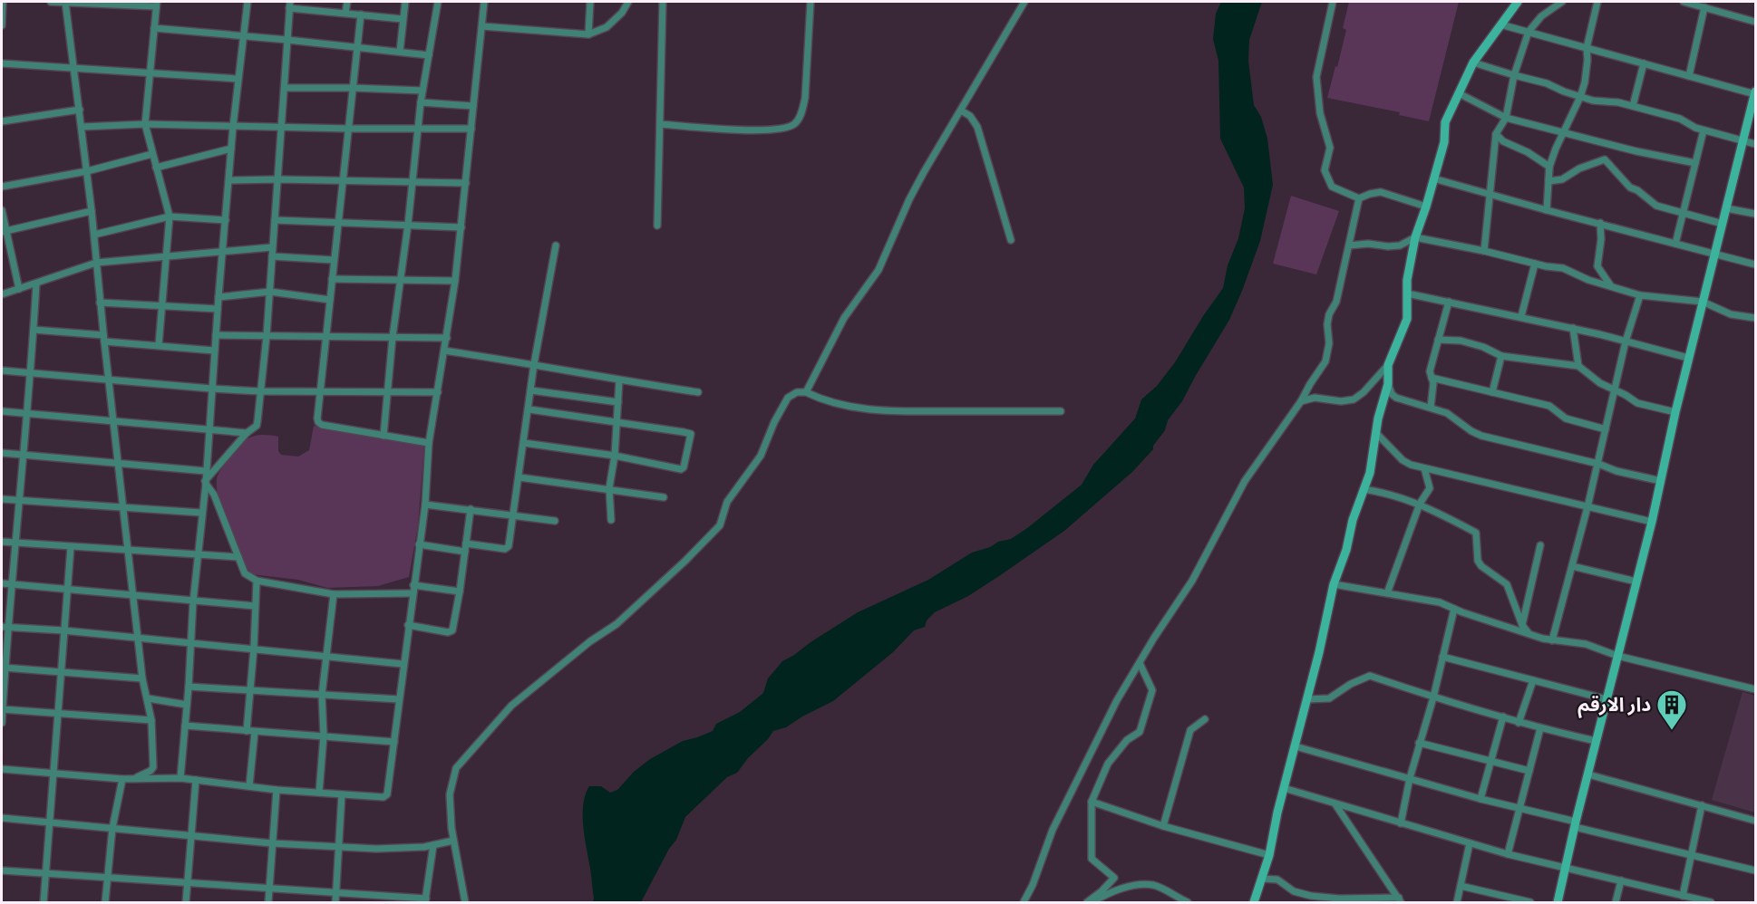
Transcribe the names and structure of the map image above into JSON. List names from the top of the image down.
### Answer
{
  "places": {
    "building": ["دار الارقم"]
  }
}
